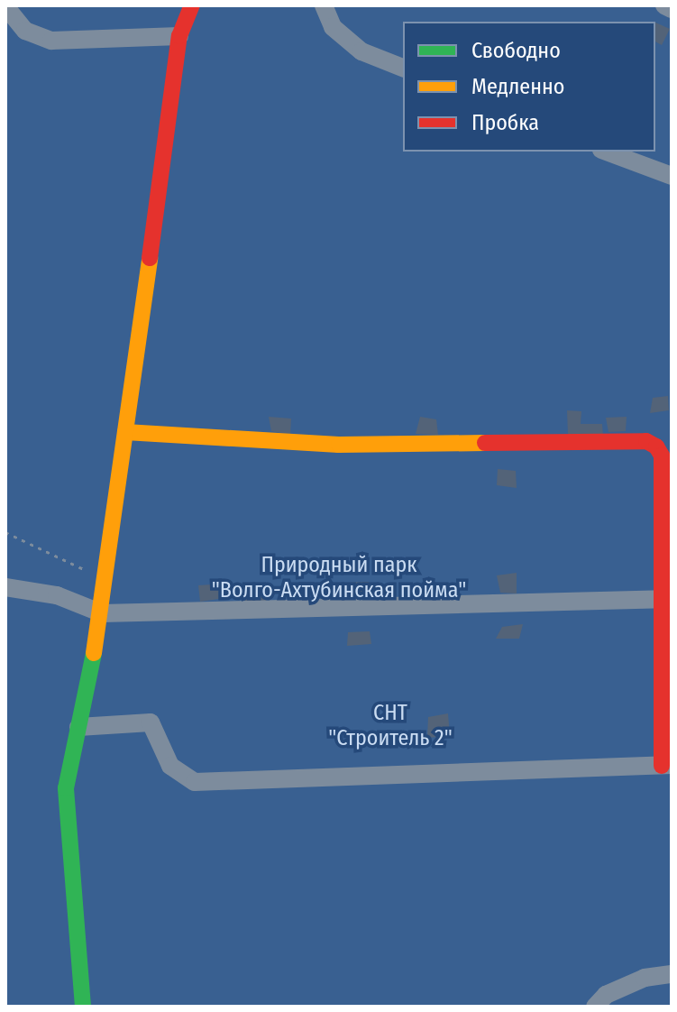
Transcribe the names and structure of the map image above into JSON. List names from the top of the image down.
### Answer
{
  "parks": ["Природный парк \"Волго-Ахтубинская пойма\"", "СНТ \"Строитель 2\""],
  "legend": ["Свободно", "Медленно", "Пробка"]
}
